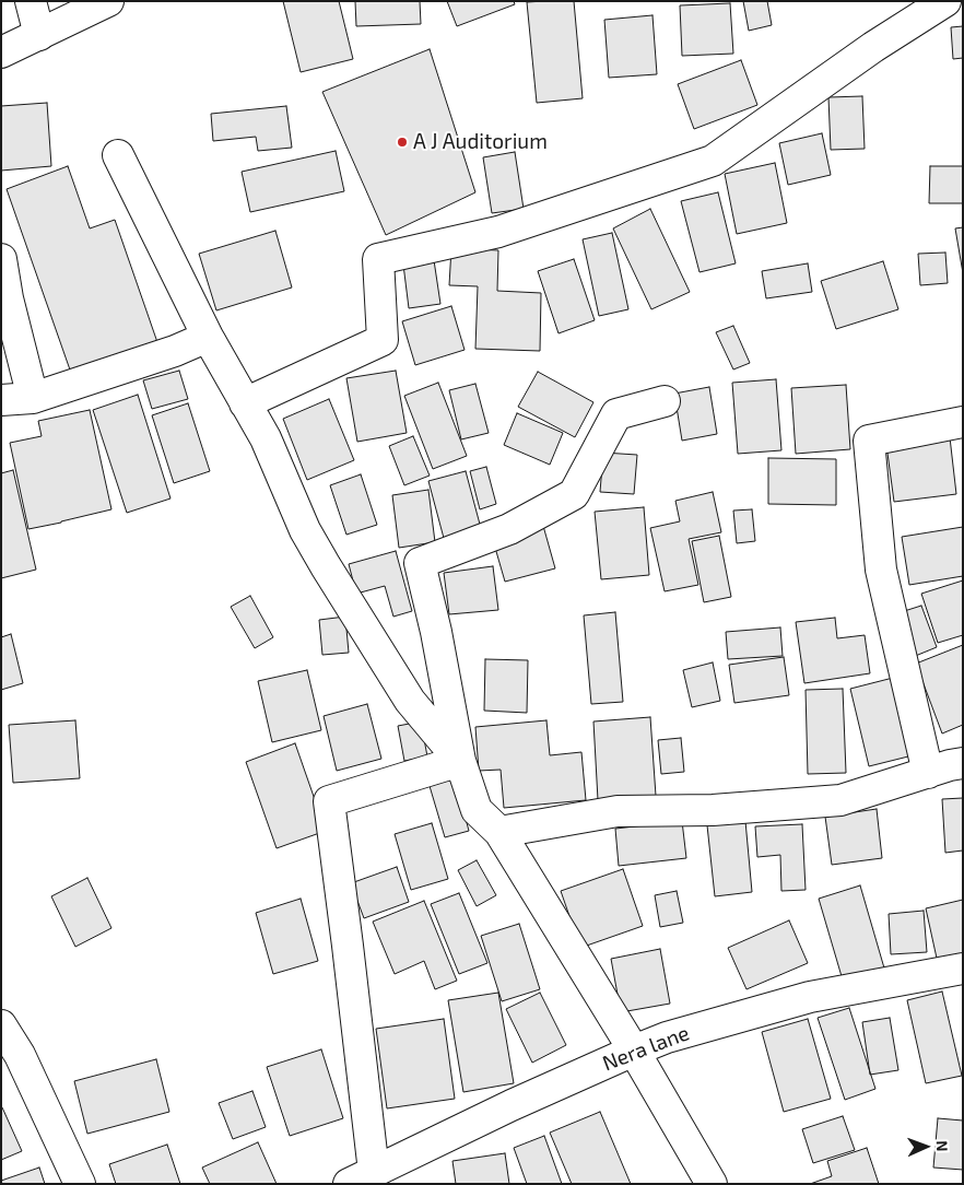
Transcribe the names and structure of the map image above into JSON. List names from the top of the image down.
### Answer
{
  "streets": {
    "street": ["Nera lane"]
  },
  "places": ["A J Auditorium"],
  "north": "right"
}
